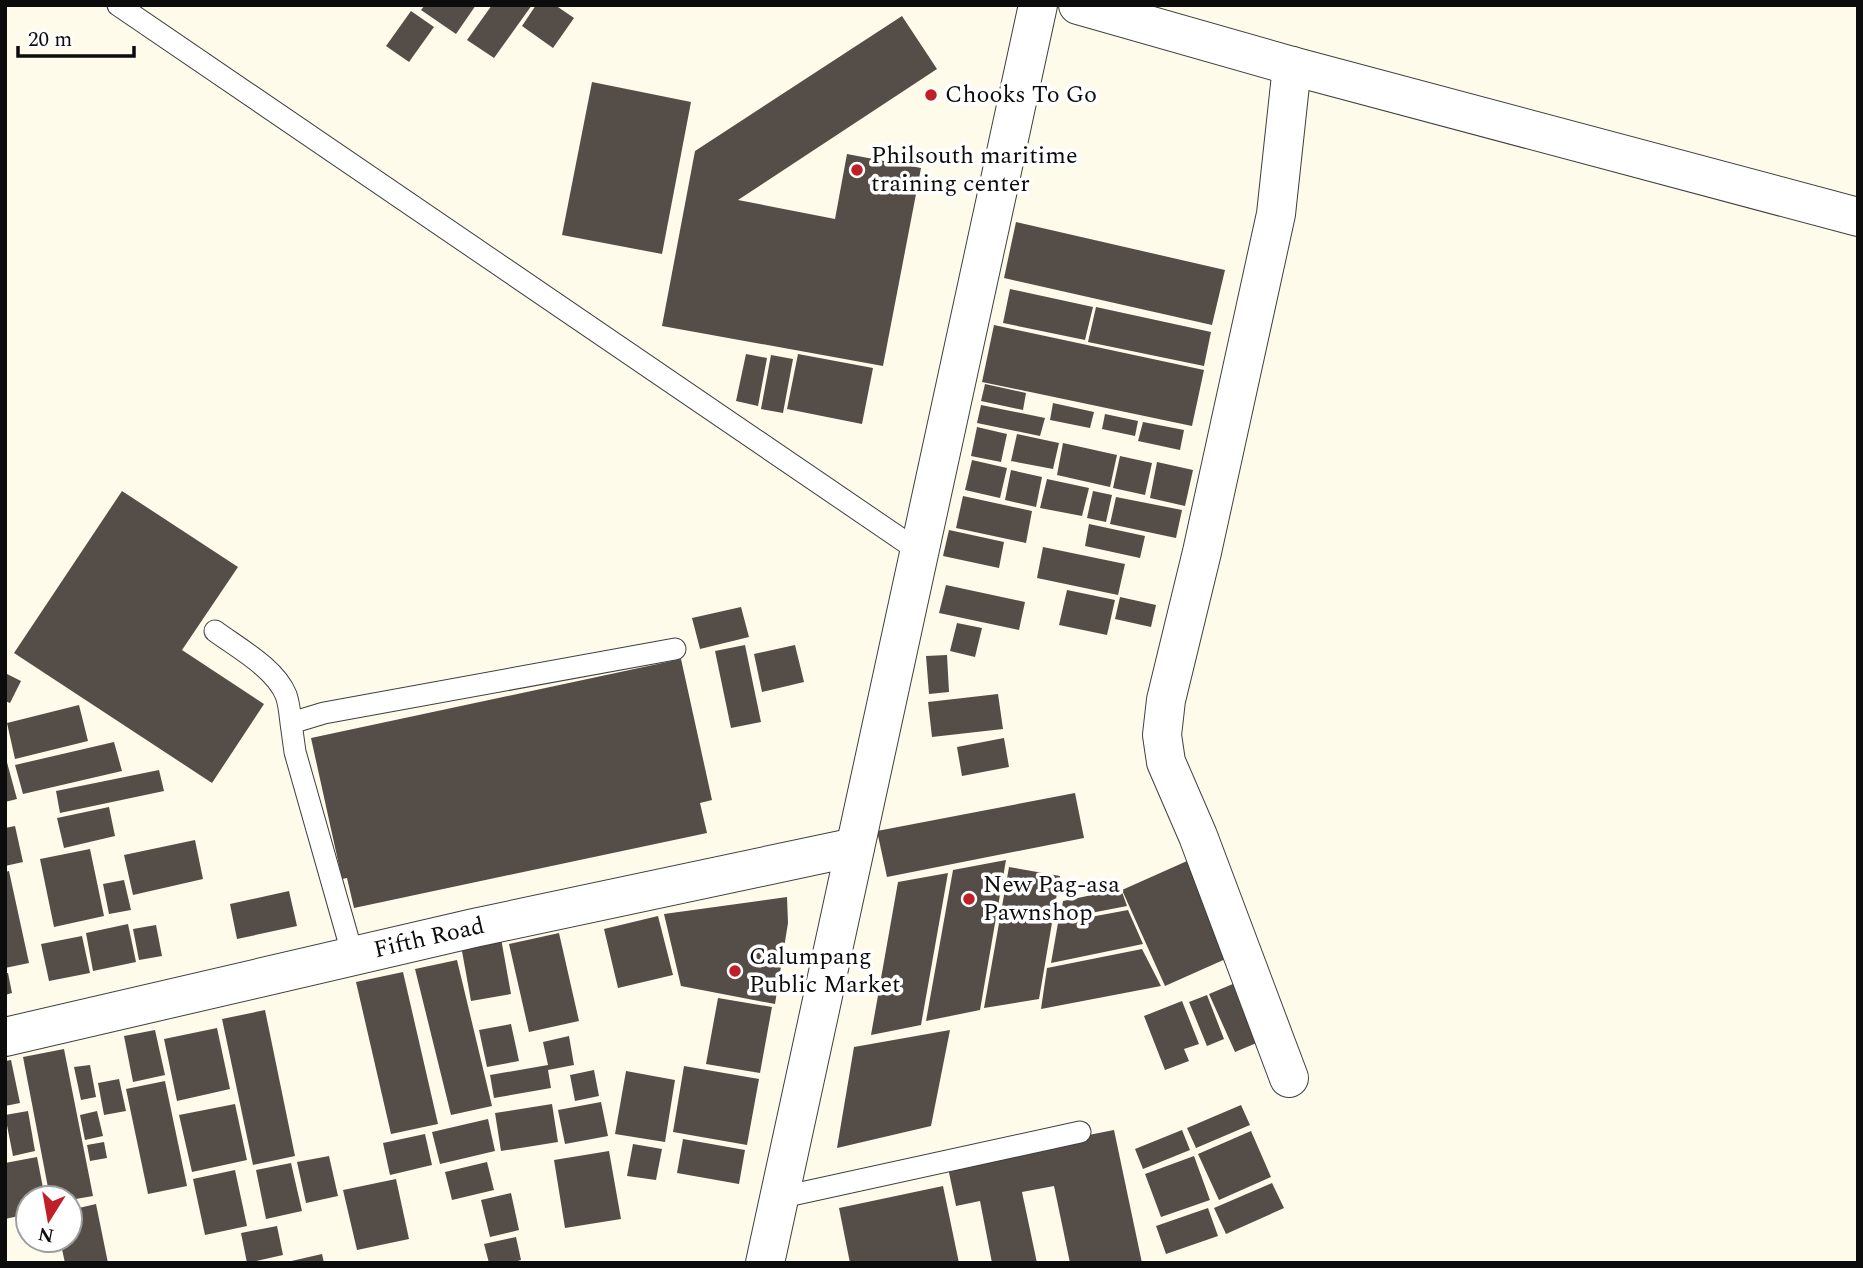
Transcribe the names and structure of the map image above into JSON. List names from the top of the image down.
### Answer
{
  "streets": {
    "street": ["Fifth Road"]
  },
  "places": [
    "Chooks To Go",
    "Philsouth maritime training center",
    "New Pag-asa Pawnshop",
    "Calumpang Public Market"
  ],
  "scale_bar": "20 m",
  "north": "bottom"
}
